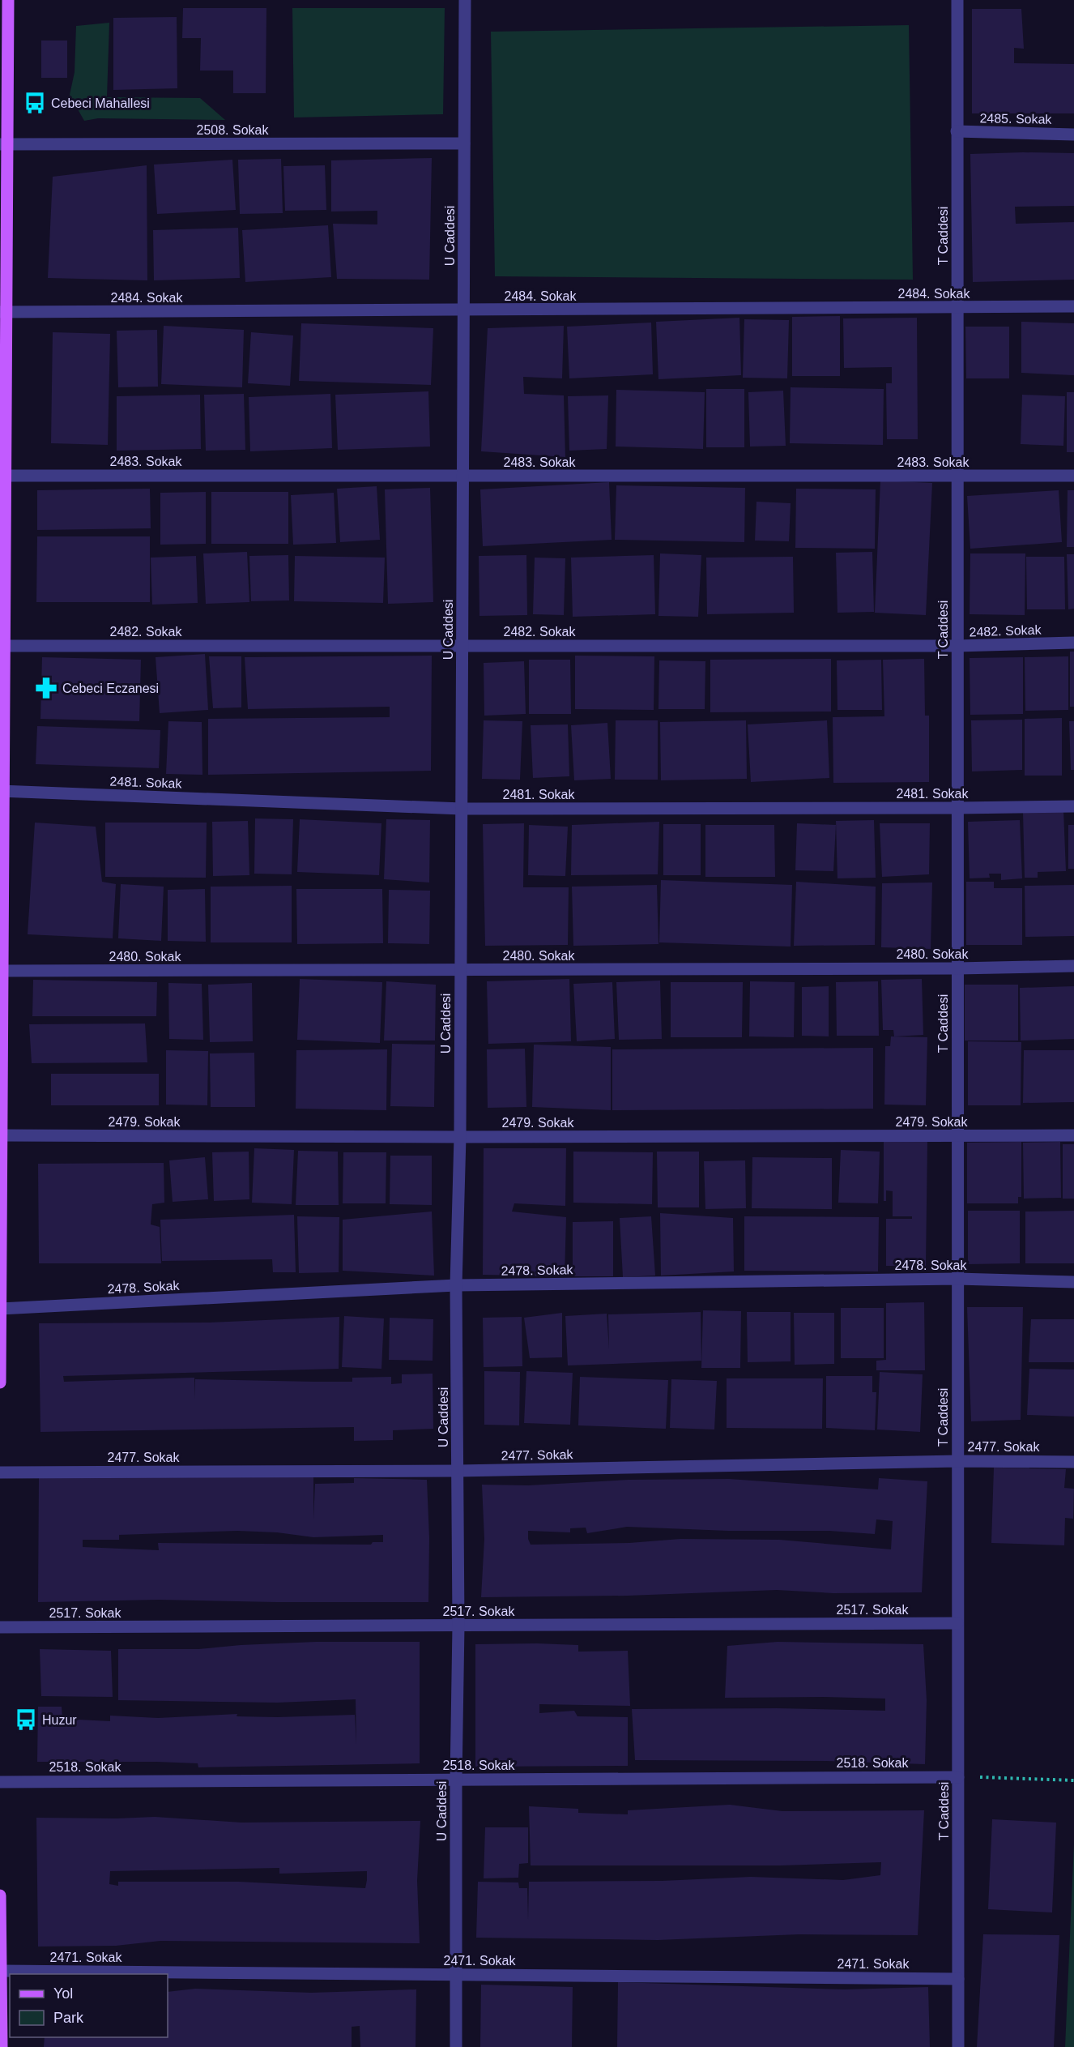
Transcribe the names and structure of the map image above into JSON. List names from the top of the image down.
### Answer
{
  "streets": {
    "street": [
      "2485. Sokak",
      "2508. Sokak",
      "U Caddesi",
      "T Caddesi",
      "2484. Sokak",
      "2483. Sokak",
      "2482. Sokak",
      "2481. Sokak",
      "2480. Sokak",
      "2479. Sokak",
      "2478. Sokak",
      "2477. Sokak",
      "2517. Sokak",
      "2518. Sokak",
      "2471. Sokak"
    ]
  },
  "crossings": [
    ["2485. Sokak", "T Caddesi"],
    ["2508. Sokak", "U Caddesi"],
    ["U Caddesi", "2484. Sokak"],
    ["U Caddesi", "2483. Sokak"],
    ["U Caddesi", "2482. Sokak"],
    ["U Caddesi", "2481. Sokak"],
    ["U Caddesi", "2480. Sokak"],
    ["U Caddesi", "2479. Sokak"],
    ["U Caddesi", "2478. Sokak"],
    ["U Caddesi", "2477. Sokak"],
    ["U Caddesi", "2517. Sokak"],
    ["U Caddesi", "2518. Sokak"],
    ["U Caddesi", "2471. Sokak"],
    ["T Caddesi", "2484. Sokak"],
    ["T Caddesi", "2483. Sokak"],
    ["T Caddesi", "2482. Sokak"],
    ["T Caddesi", "2481. Sokak"],
    ["T Caddesi", "2480. Sokak"],
    ["T Caddesi", "2479. Sokak"],
    ["T Caddesi", "2478. Sokak"],
    ["T Caddesi", "2477. Sokak"],
    ["T Caddesi", "2517. Sokak"],
    ["T Caddesi", "2518. Sokak"],
    ["T Caddesi", "2471. Sokak"]
  ],
  "places": {
    "bus stop": ["Cebeci Mahallesi", "Huzur"],
    "pharmacy": ["Cebeci Eczanesi"]
  },
  "legend": ["Yol", "Park"]
}
